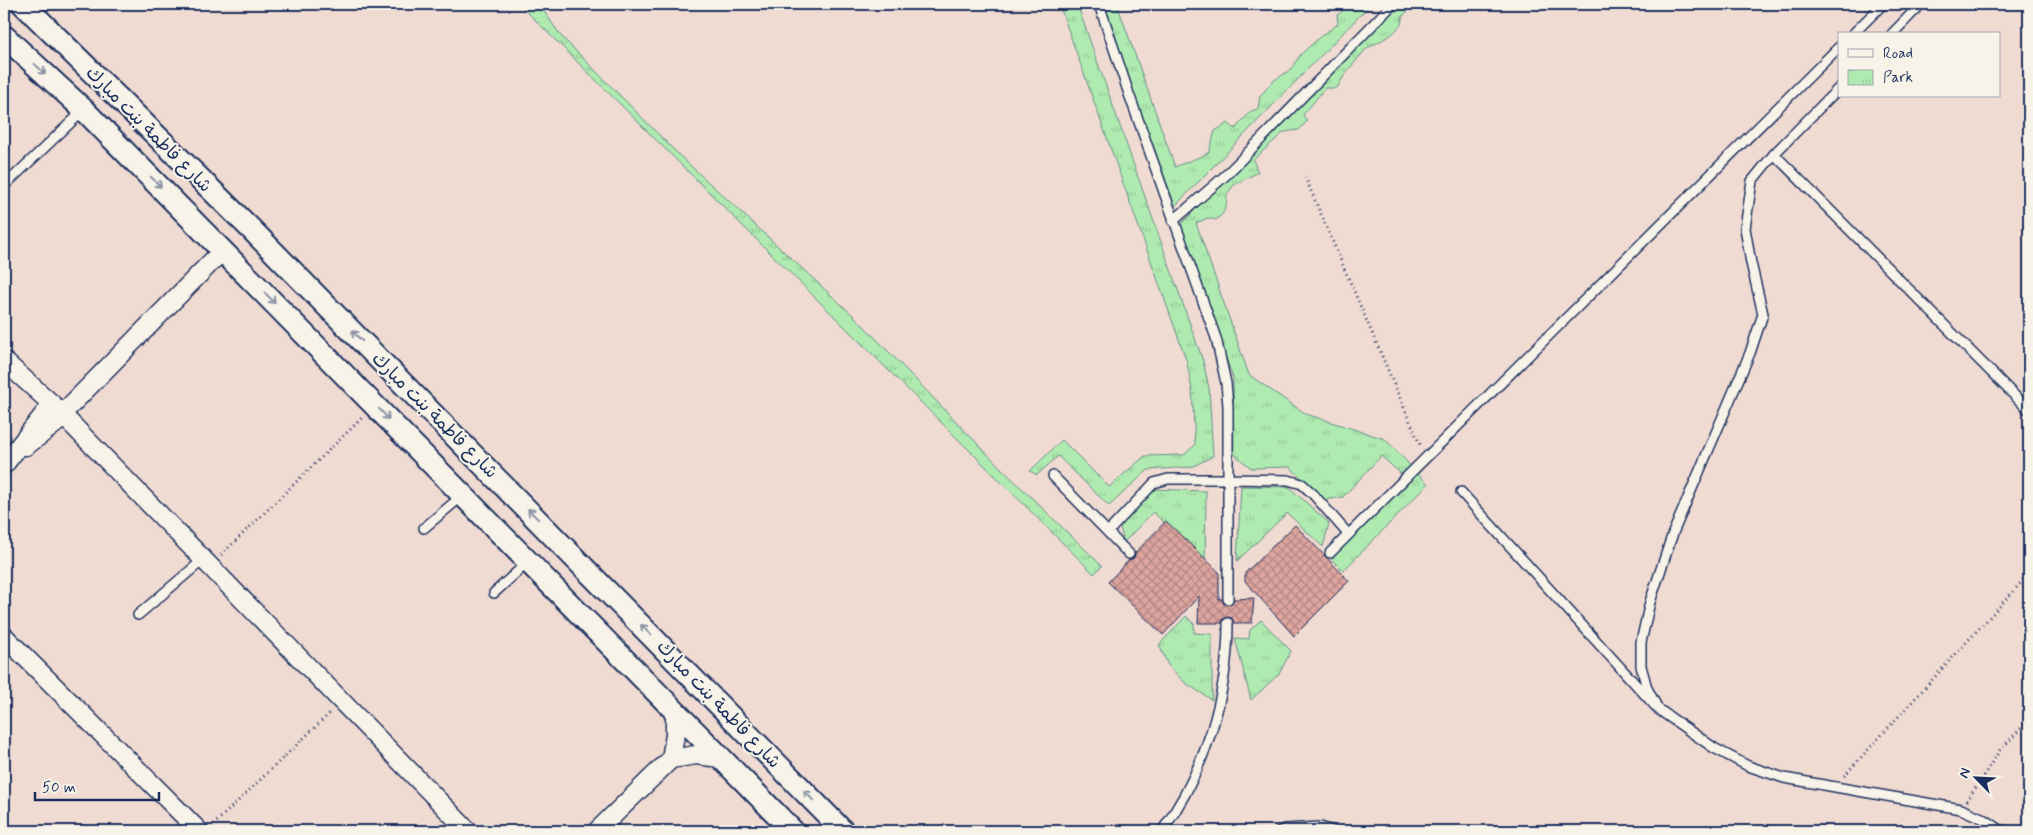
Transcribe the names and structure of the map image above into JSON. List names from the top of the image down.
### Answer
{
  "streets": {
    "street": ["شارع فاطمة بنت مبارك"]
  },
  "legend": ["Road", "Park"],
  "scale_bar": "50 m",
  "north": "top left"
}
